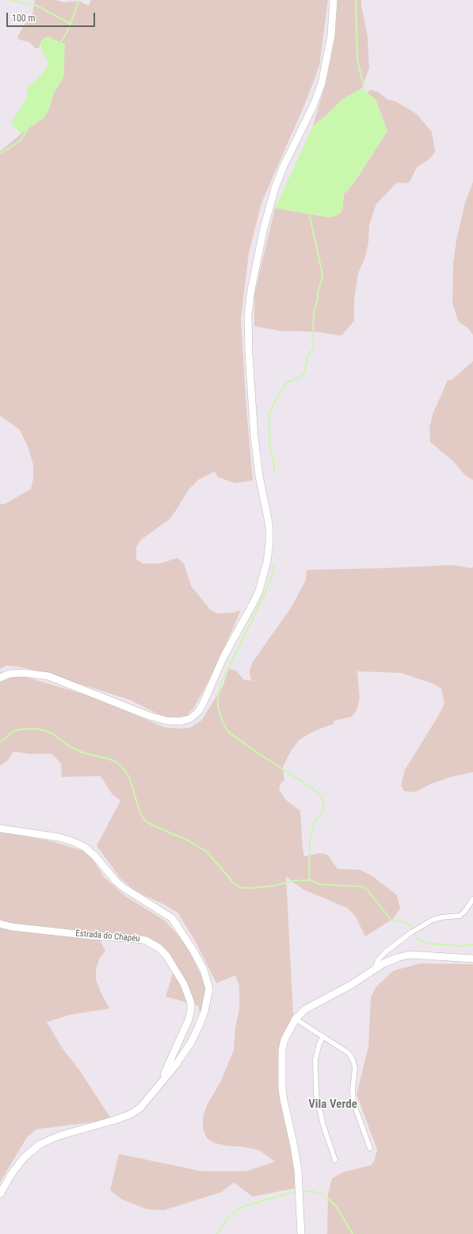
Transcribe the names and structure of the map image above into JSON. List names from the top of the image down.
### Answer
{
  "streets": {
    "main road": ["Estrada do Chapéu"]
  },
  "districts": ["Vila Verde"],
  "scale_bar": "100 m"
}
